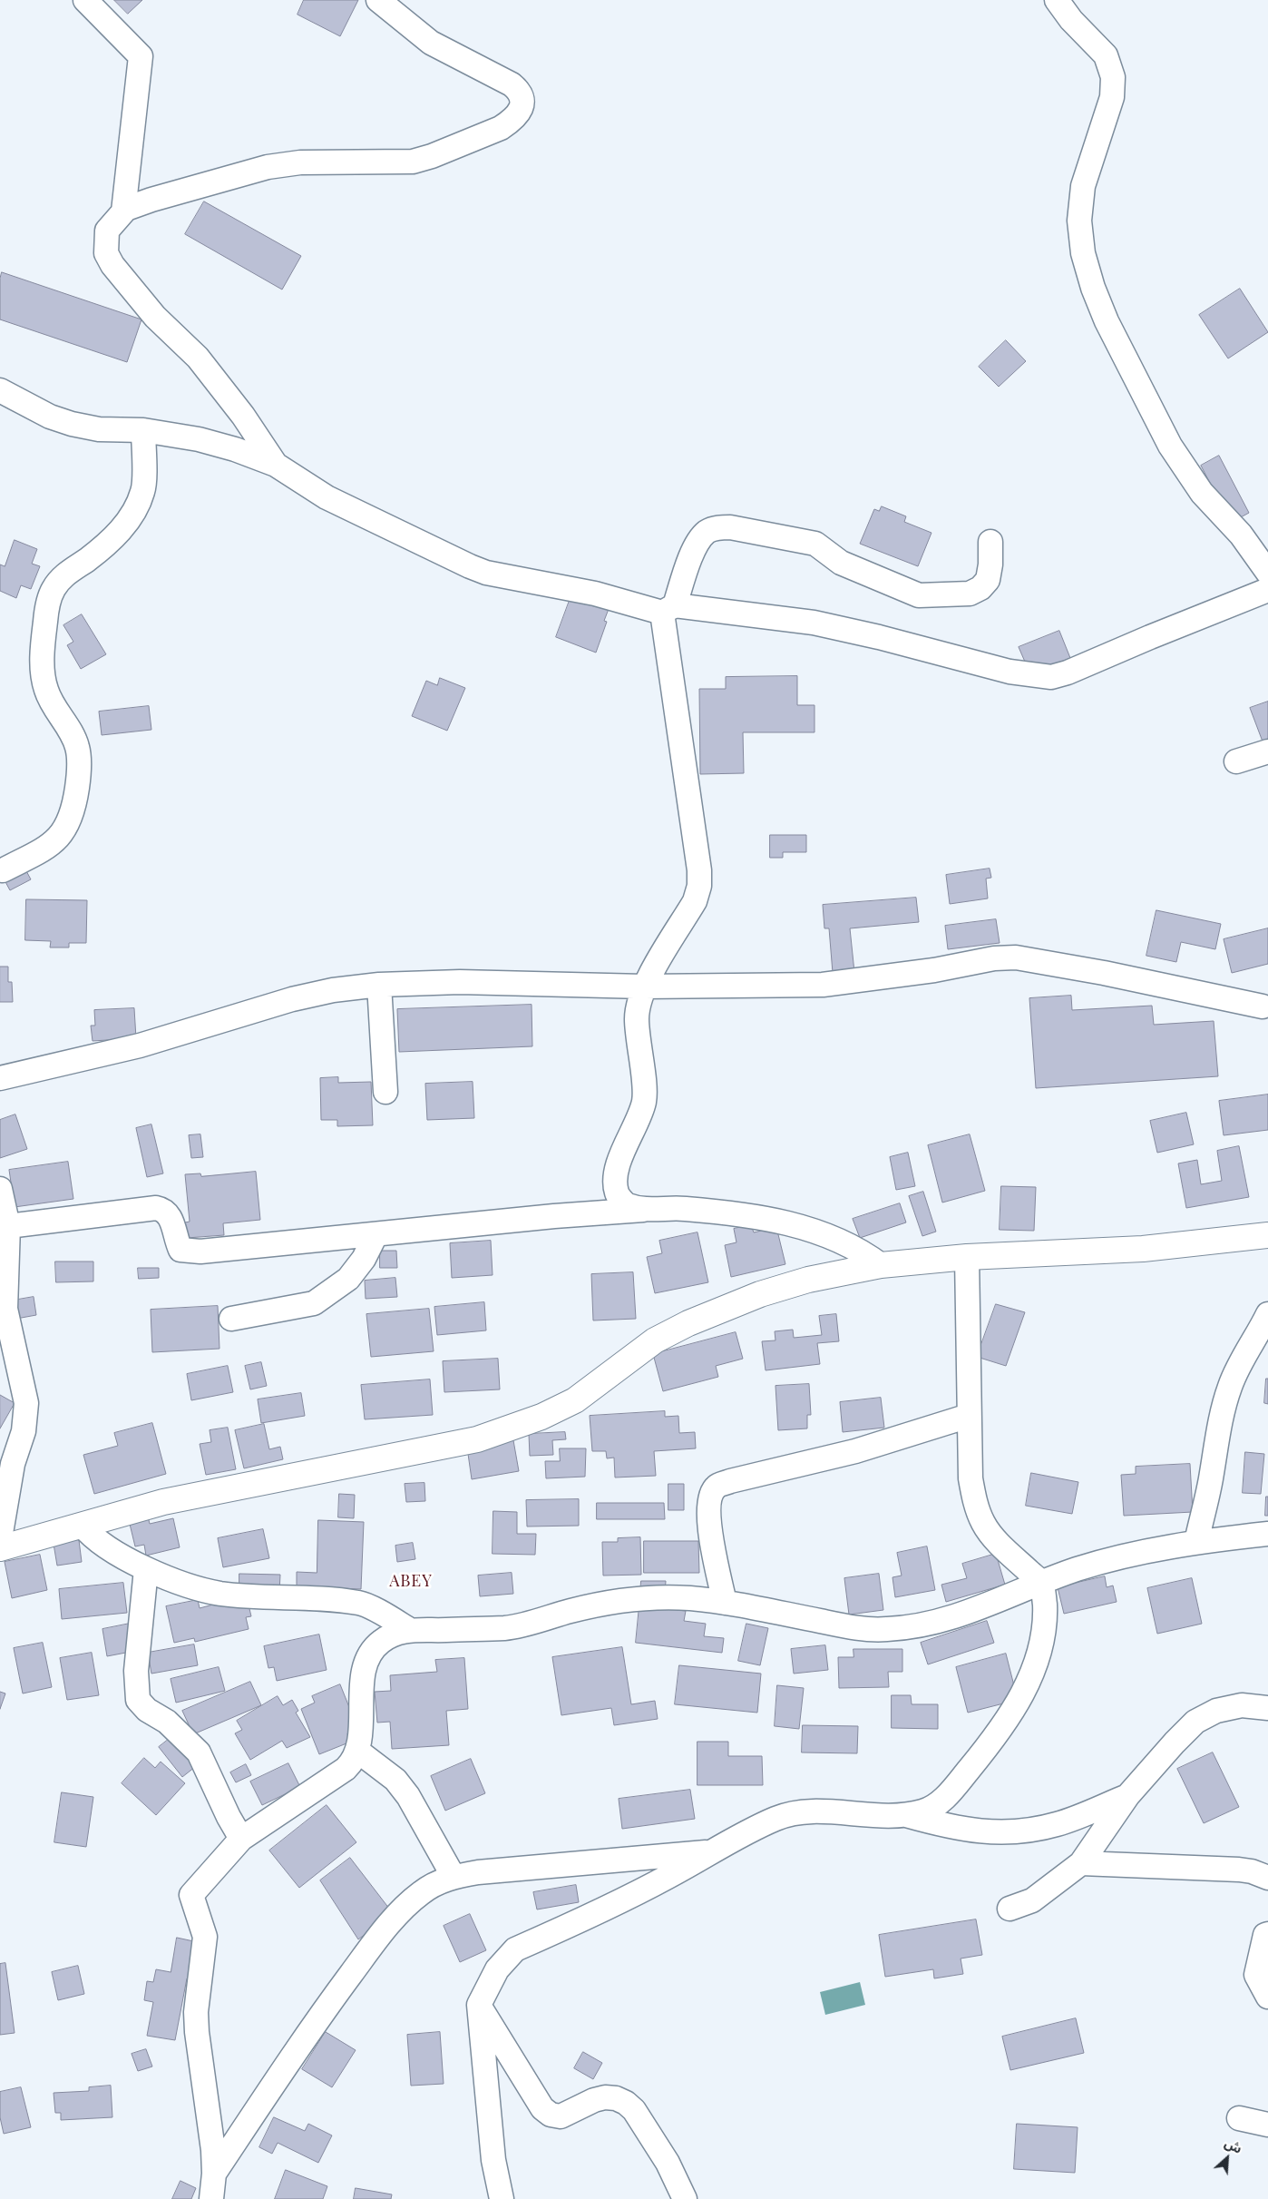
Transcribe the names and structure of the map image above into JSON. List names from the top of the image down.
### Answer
{
  "districts": ["ABEY"],
  "north": "top right"
}
